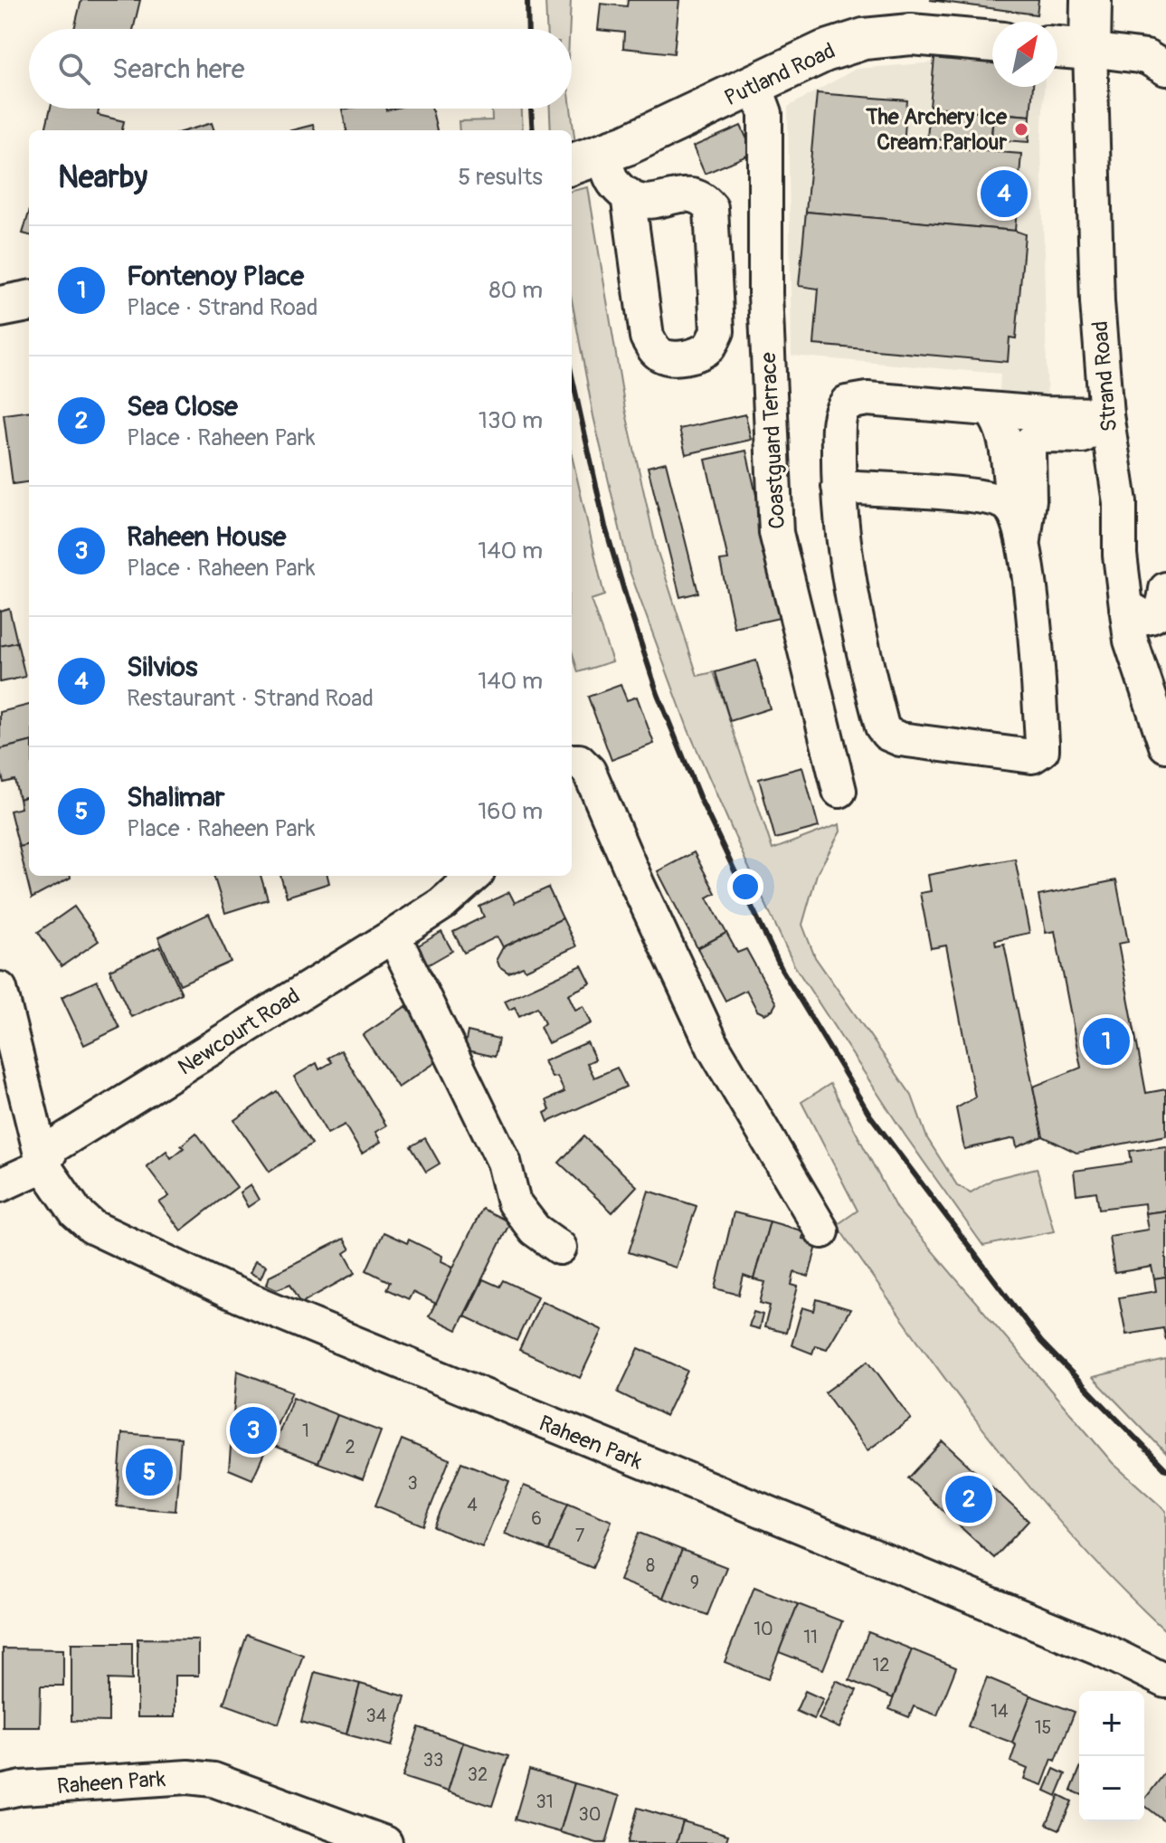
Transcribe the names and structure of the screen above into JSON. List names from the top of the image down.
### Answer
{
  "streets": {
    "main road": ["Putland Road", "Strand Road"],
    "street": ["Coastguard Terrace", "Newcourt Road", "Raheen Park"]
  },
  "crossings": [
    ["Putland Road", "Coastguard Terrace"],
    ["Newcourt Road", "Raheen Park"]
  ],
  "places": ["The Archery Ice Cream Parlour"],
  "house_numbers": [
    "1",
    "2",
    "3",
    "4",
    "6",
    "7",
    "8",
    "9",
    "10",
    "11",
    "12",
    "14",
    "34",
    "15",
    "33",
    "32",
    "31",
    "30"
  ],
  "north": "top right",
  "page": {
    "search": "Search here",
    "heading": ["Nearby", "5 results"],
    "pins": [
      "4",
      "1",
      "3",
      "5",
      "2"
    ],
    "list": [
      {
        "mark": "1",
        "name": "Fontenoy Place",
        "note": "Place · Strand Road",
        "value": "80 m"
      },
      {
        "mark": "2",
        "name": "Sea Close",
        "note": "Place · Raheen Park",
        "value": "130 m"
      },
      {
        "mark": "3",
        "name": "Raheen House",
        "note": "Place · Raheen Park",
        "value": "140 m"
      },
      {
        "mark": "4",
        "name": "Silvios",
        "note": "Restaurant · Strand Road",
        "value": "140 m"
      },
      {
        "mark": "5",
        "name": "Shalimar",
        "note": "Place · Raheen Park",
        "value": "160 m"
      }
    ],
    "map_buttons": ["+", "−"]
  }
}
